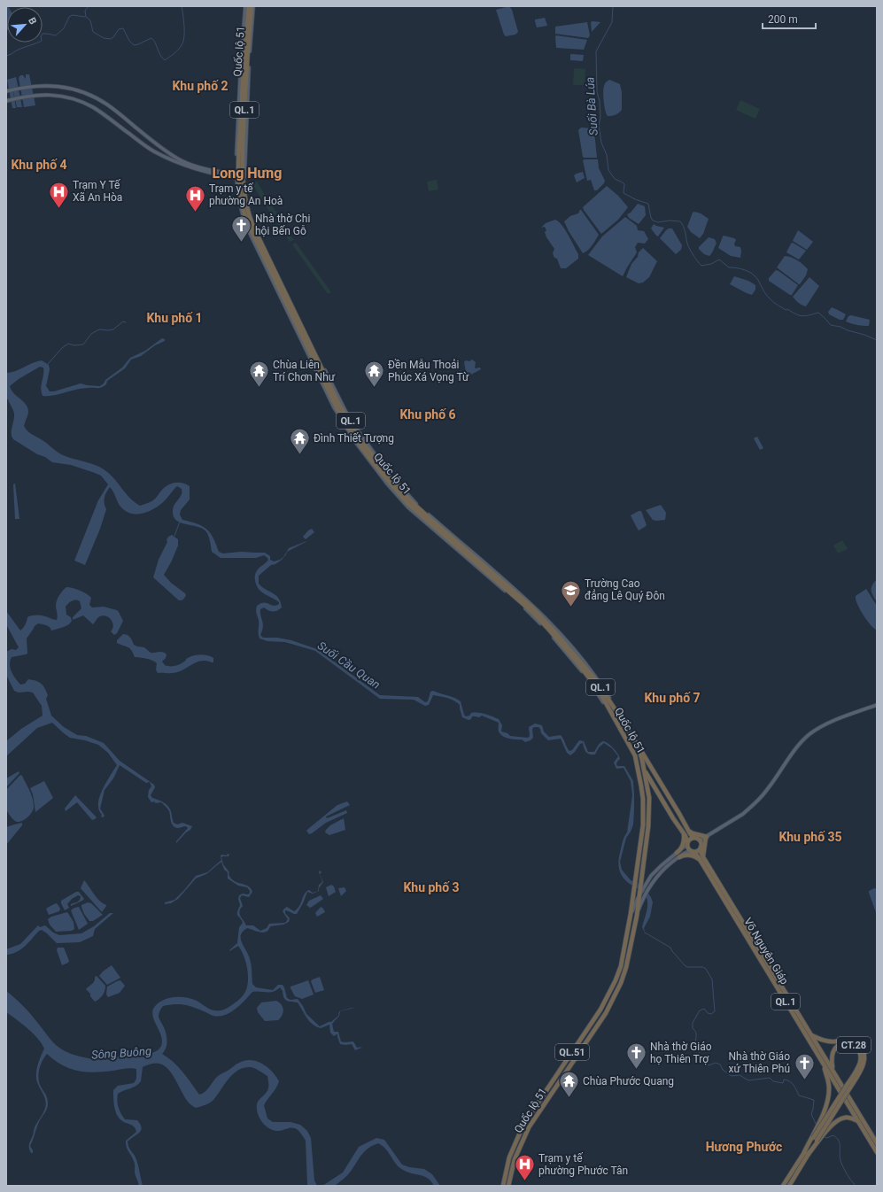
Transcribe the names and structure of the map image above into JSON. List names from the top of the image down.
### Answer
{
  "streets": {
    "highway": [
      "Quốc lộ 51",
      "QL.1",
      "Võ Nguyên Giáp",
      "CT.28",
      "QL.51"
    ]
  },
  "crossings": [
    ["Quốc lộ 51", "QL.1"],
    ["QL.1", "Võ Nguyên Giáp"],
    ["Võ Nguyên Giáp", "CT.28"]
  ],
  "districts": [
    "Khu phố 2",
    "Khu phố 4",
    "Long Hưng",
    "Khu phố 1",
    "Khu phố 6",
    "Khu phố 7",
    "Khu phố 35",
    "Khu phố 3",
    "Hương Phước"
  ],
  "water": ["Suối Bà Lúa", "Suối Cầu Quan", "Sông Buông"],
  "places": {
    "hospital": ["Trạm Y Tế Xã An Hòa", "Trạm y tế phường An Hoà", "Trạm y tế phường Phước Tân"],
    "church": ["Nhà thờ Chi hội Bến Gỗ", "Nhà thờ Giáo họ Thiên Trợ", "Nhà thờ Giáo xứ Thiên Phú"],
    "temple": [
      "Chùa Liên Trí Chơn Như",
      "Đền Mẫu Thoải Phúc Xá Vọng Từ",
      "Đình Thiết Tượng",
      "Chùa Phước Quang"
    ],
    "school or university": ["Trường Cao đẳng Lê Quý Đôn"]
  },
  "scale_bar": "200 m",
  "north": "top right"
}
